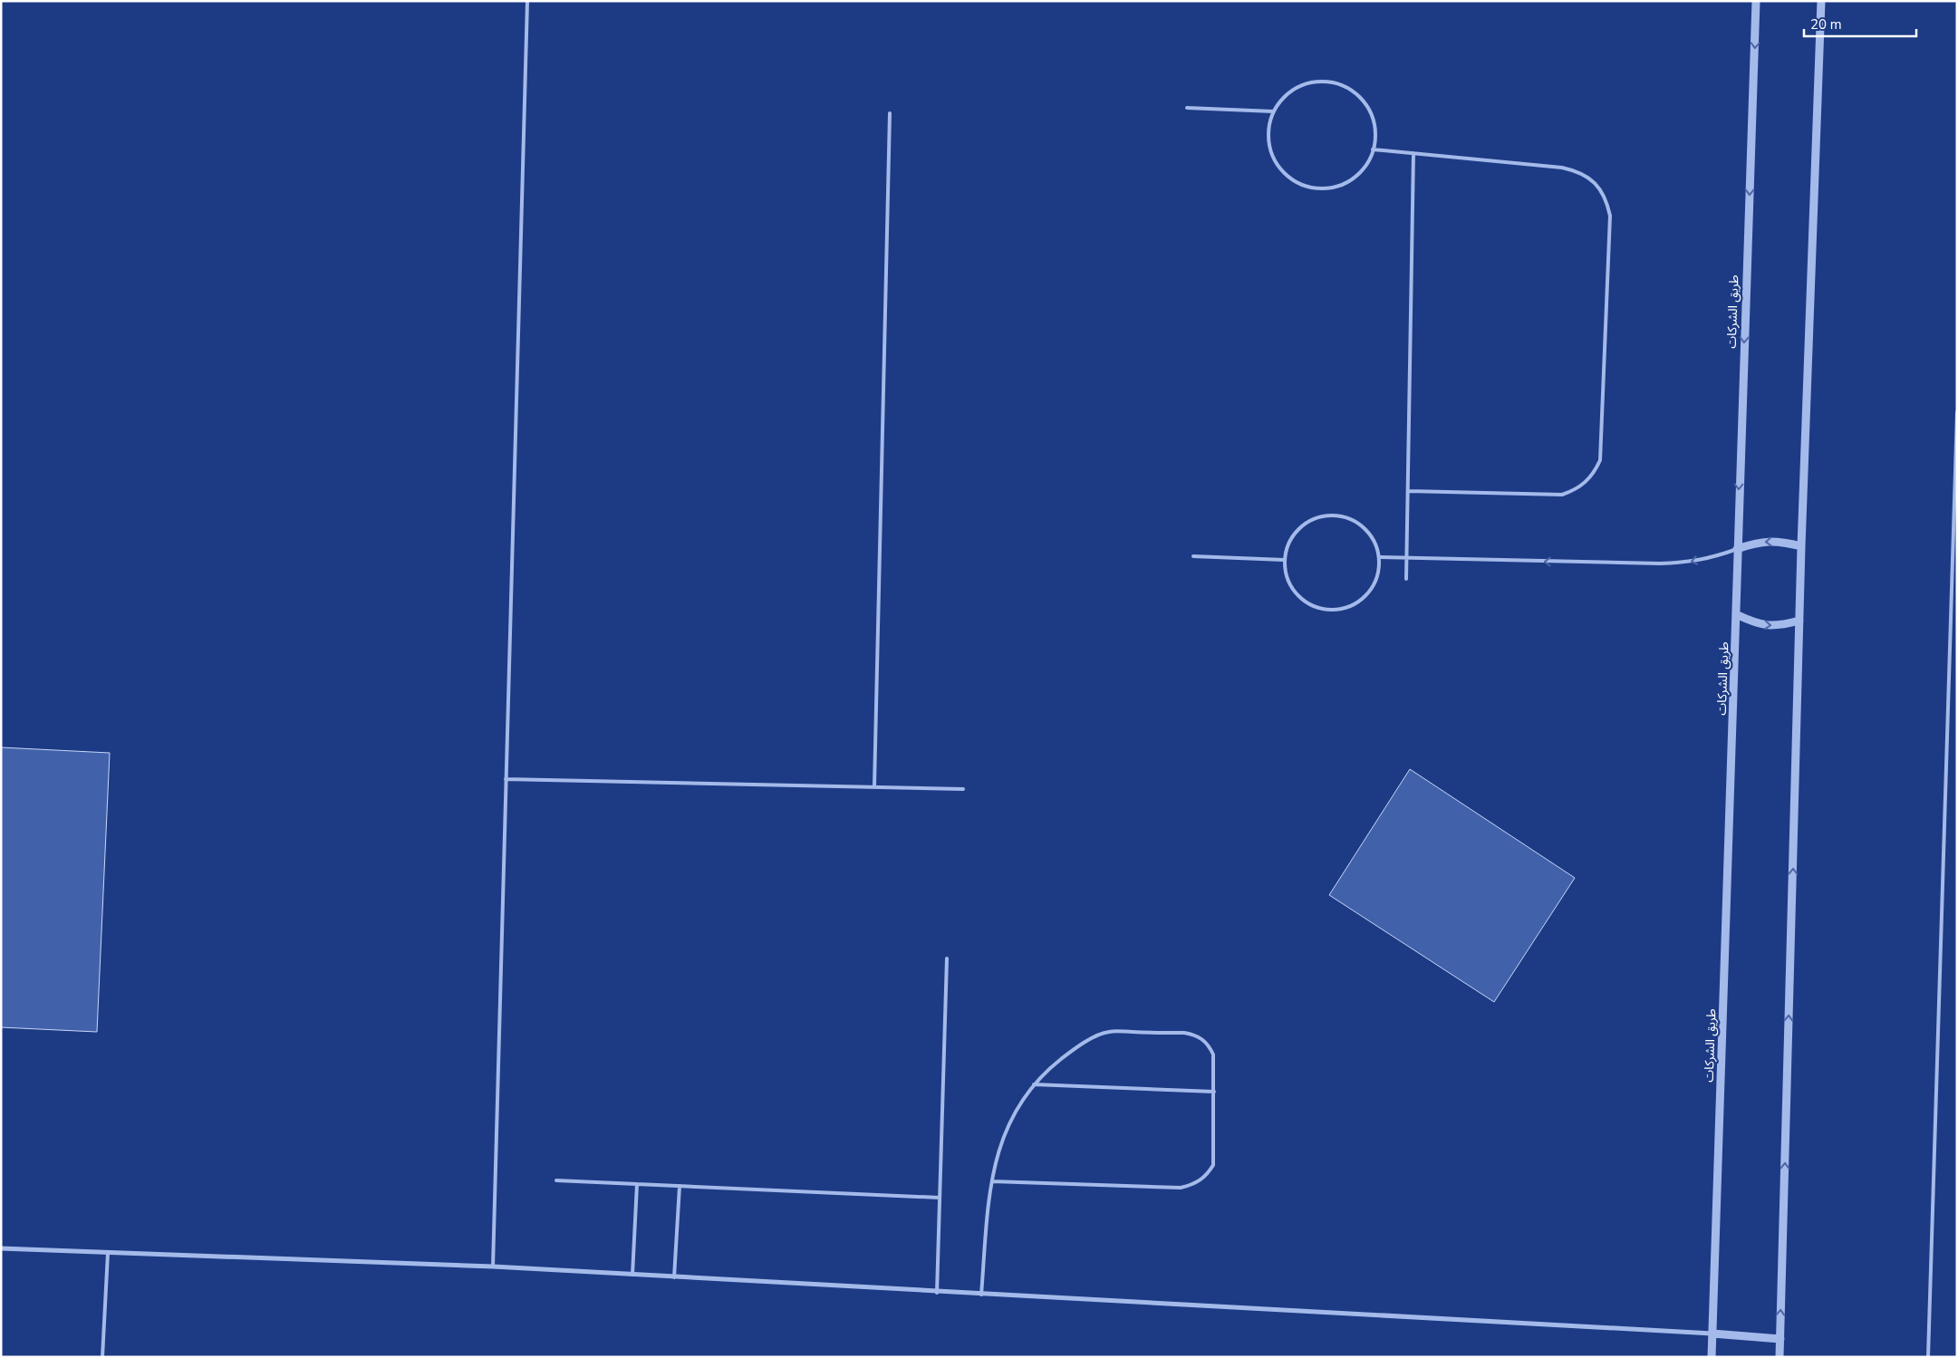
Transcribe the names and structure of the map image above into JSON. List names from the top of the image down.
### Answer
{
  "streets": {
    "street": ["طريق الشركات"]
  },
  "scale_bar": "20 m"
}
